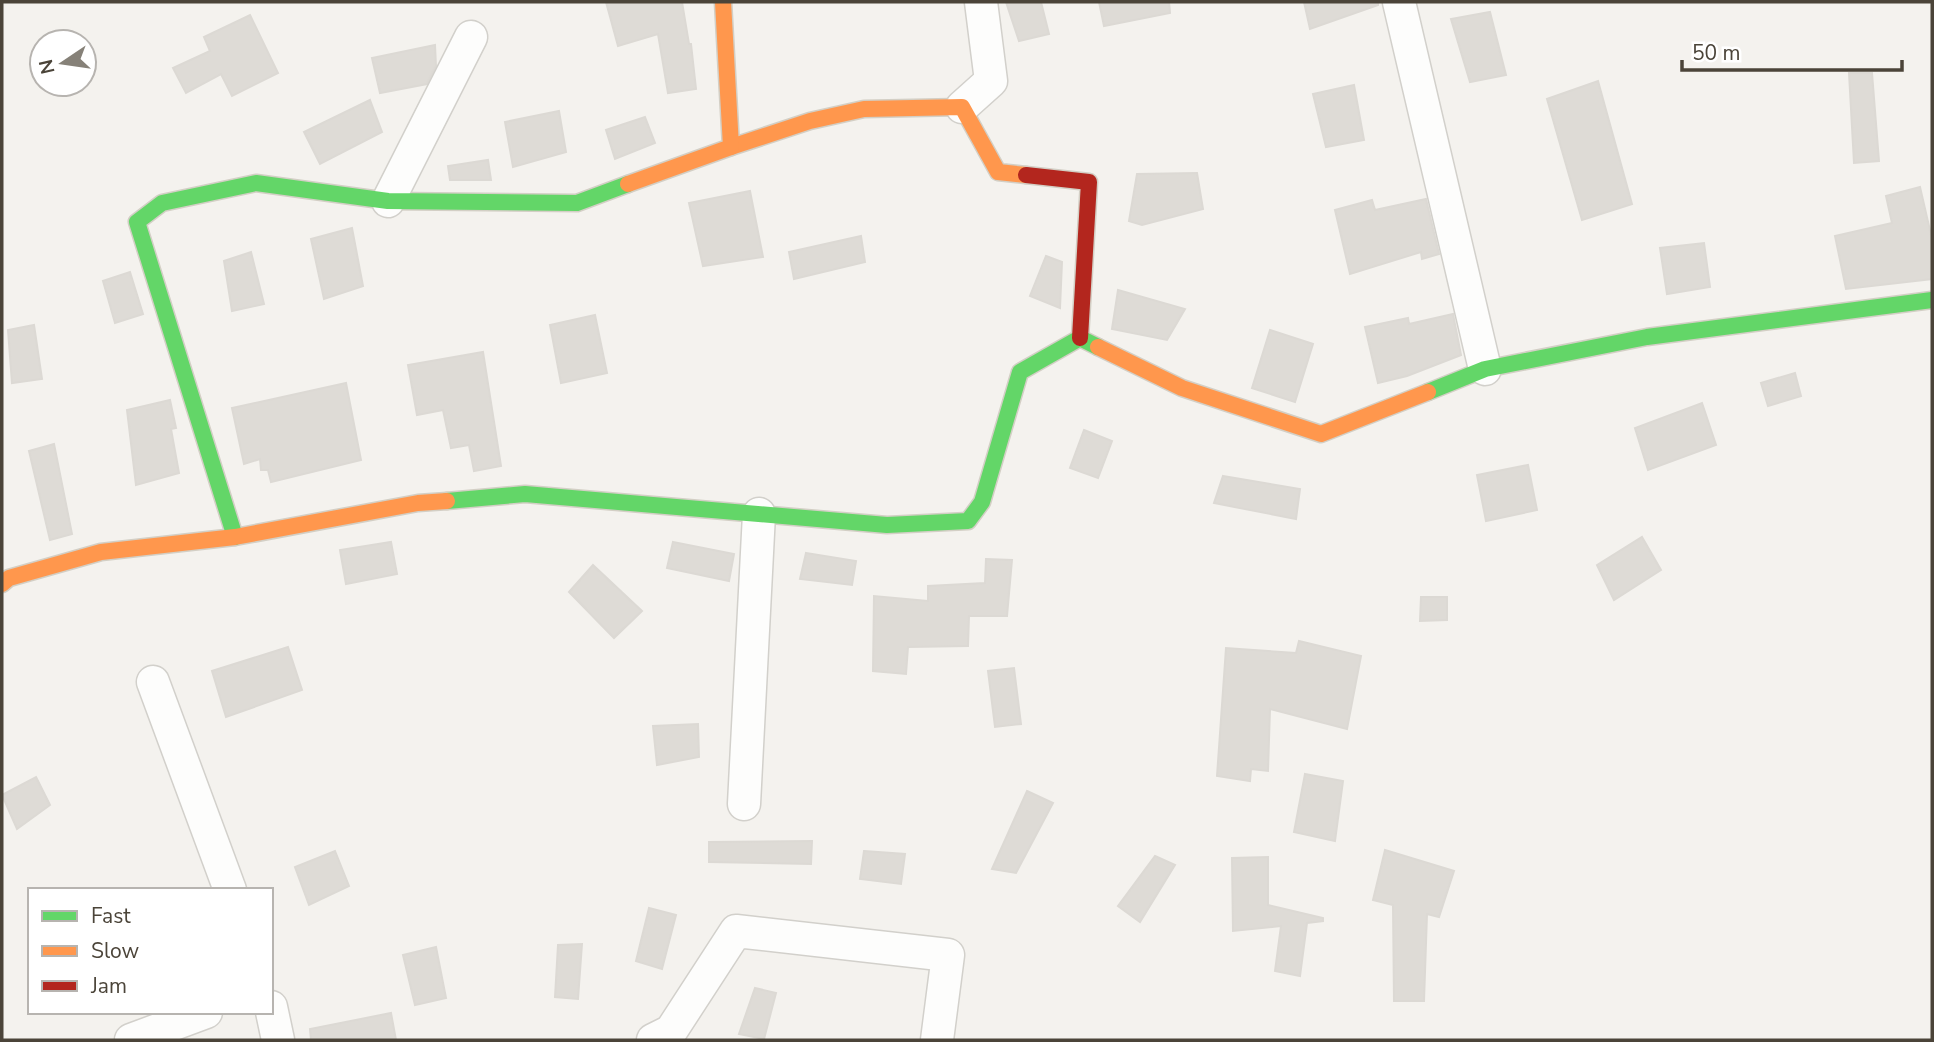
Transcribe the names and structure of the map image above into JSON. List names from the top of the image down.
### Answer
{
  "legend": ["Fast", "Slow", "Jam"],
  "scale_bar": "50 m",
  "north": "left"
}
